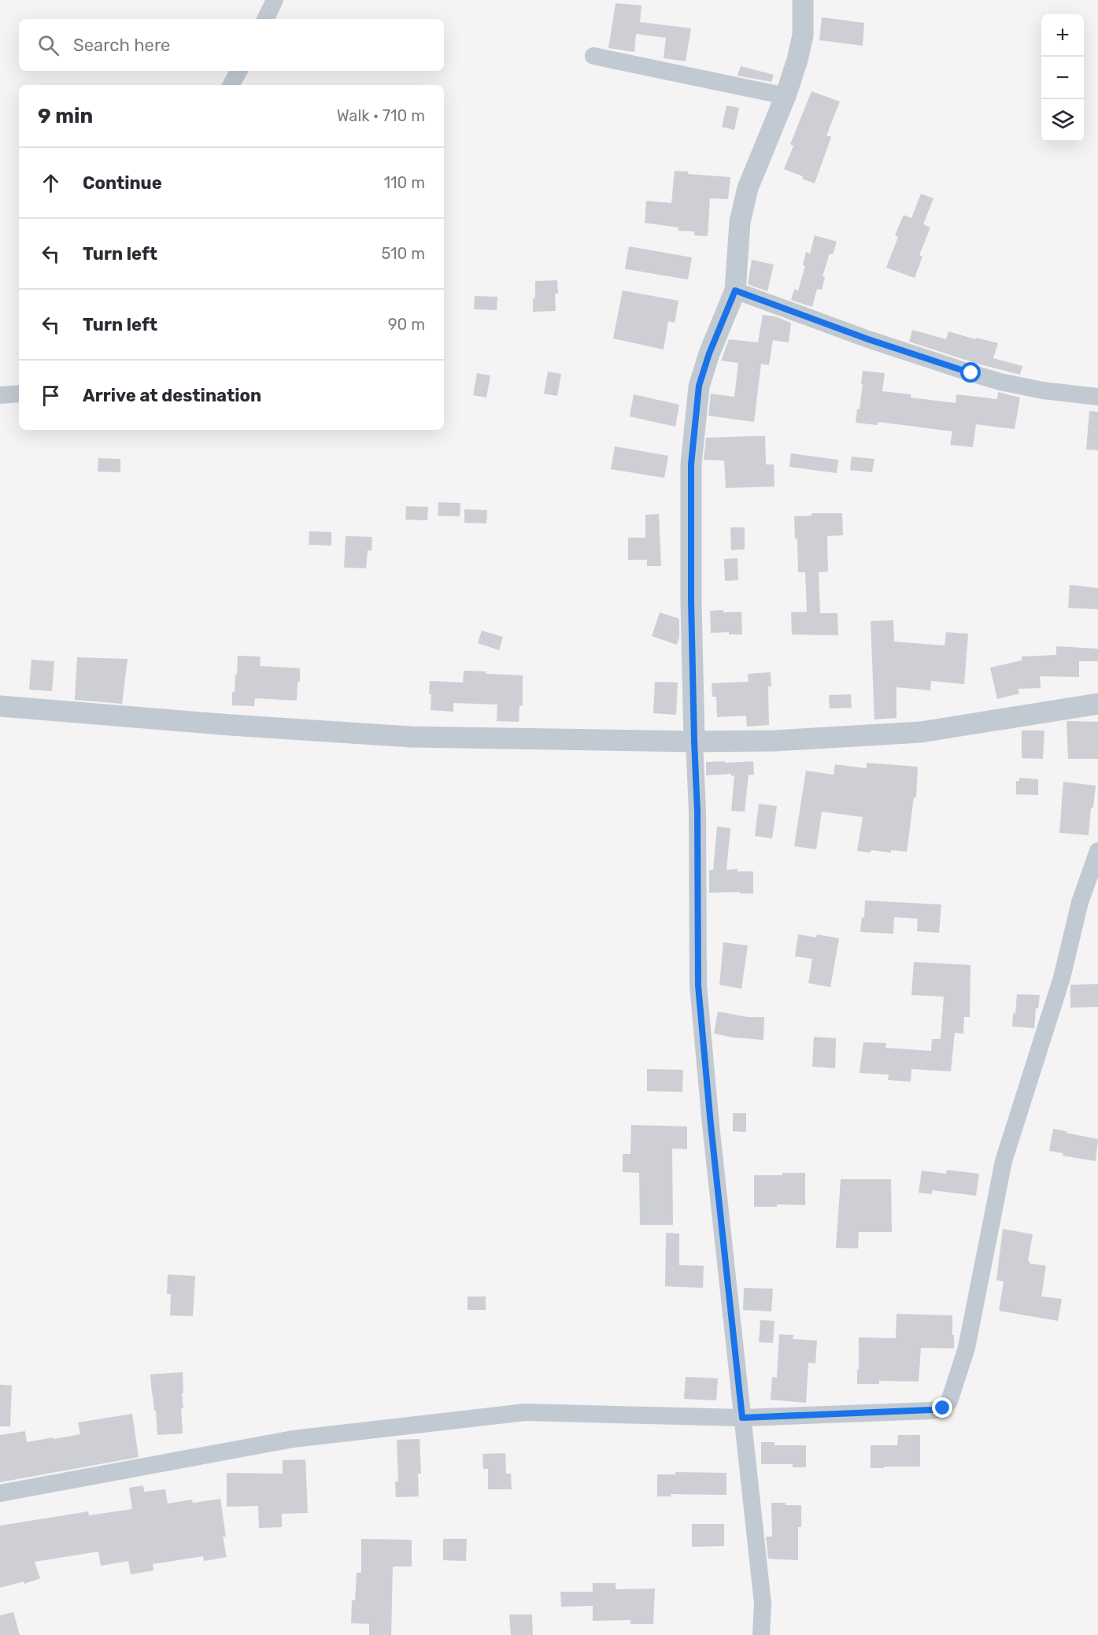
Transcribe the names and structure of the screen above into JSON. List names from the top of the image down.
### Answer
{
  "page": {
    "map_buttons": ["+", "−"],
    "search": "Search here",
    "heading": ["9 min", "Walk · 710 m"],
    "list": [
      ["Continue", "110 m"],
      ["Turn left", "510 m"],
      ["Turn left", "90 m"],
      "Arrive at destination"
    ]
  }
}
